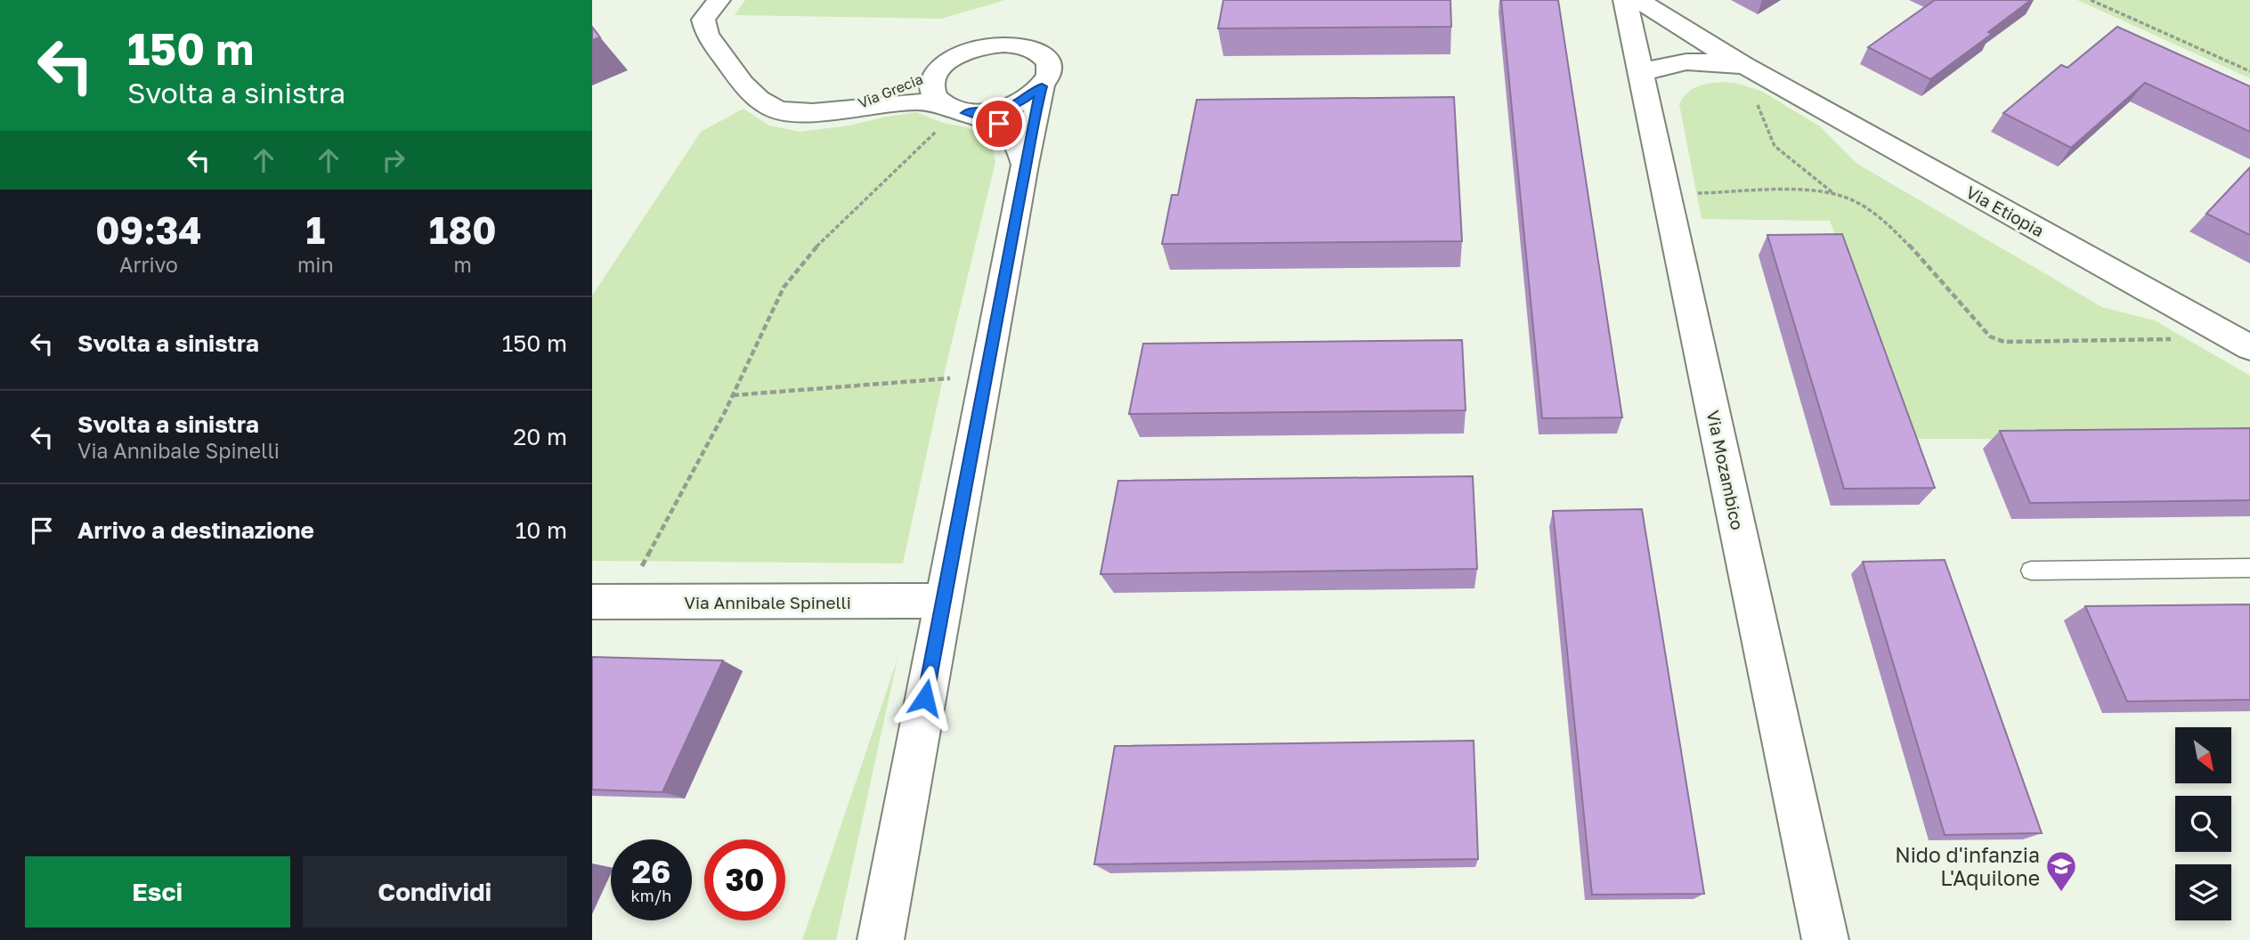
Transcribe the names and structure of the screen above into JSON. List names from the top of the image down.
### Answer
{
  "streets": {
    "street": [
      "Via Grecia",
      "Via Etiopia",
      "Via Mozambico",
      "Via Annibale Spinelli"
    ]
  },
  "crossings": [
    ["Via Etiopia", "Via Mozambico"]
  ],
  "places": {
    "school or university": ["Nido d'infanzia L'Aquilone"]
  },
  "north": "bottom right",
  "page": {
    "turn": ["150 m", "Svolta a sinistra"],
    "eta": [
      "09:34",
      "Arrivo",
      "1",
      "min",
      "180",
      "m"
    ],
    "list": [
      {
        "name": "Svolta a sinistra",
        "value": "150 m"
      },
      {
        "name": "Svolta a sinistra",
        "note": "Via Annibale Spinelli",
        "value": "20 m"
      },
      {
        "name": "Arrivo a destinazione",
        "value": "10 m"
      }
    ],
    "speed": "26 km/h",
    "limit": "30",
    "buttons": ["Esci", "Condividi"]
  }
}
